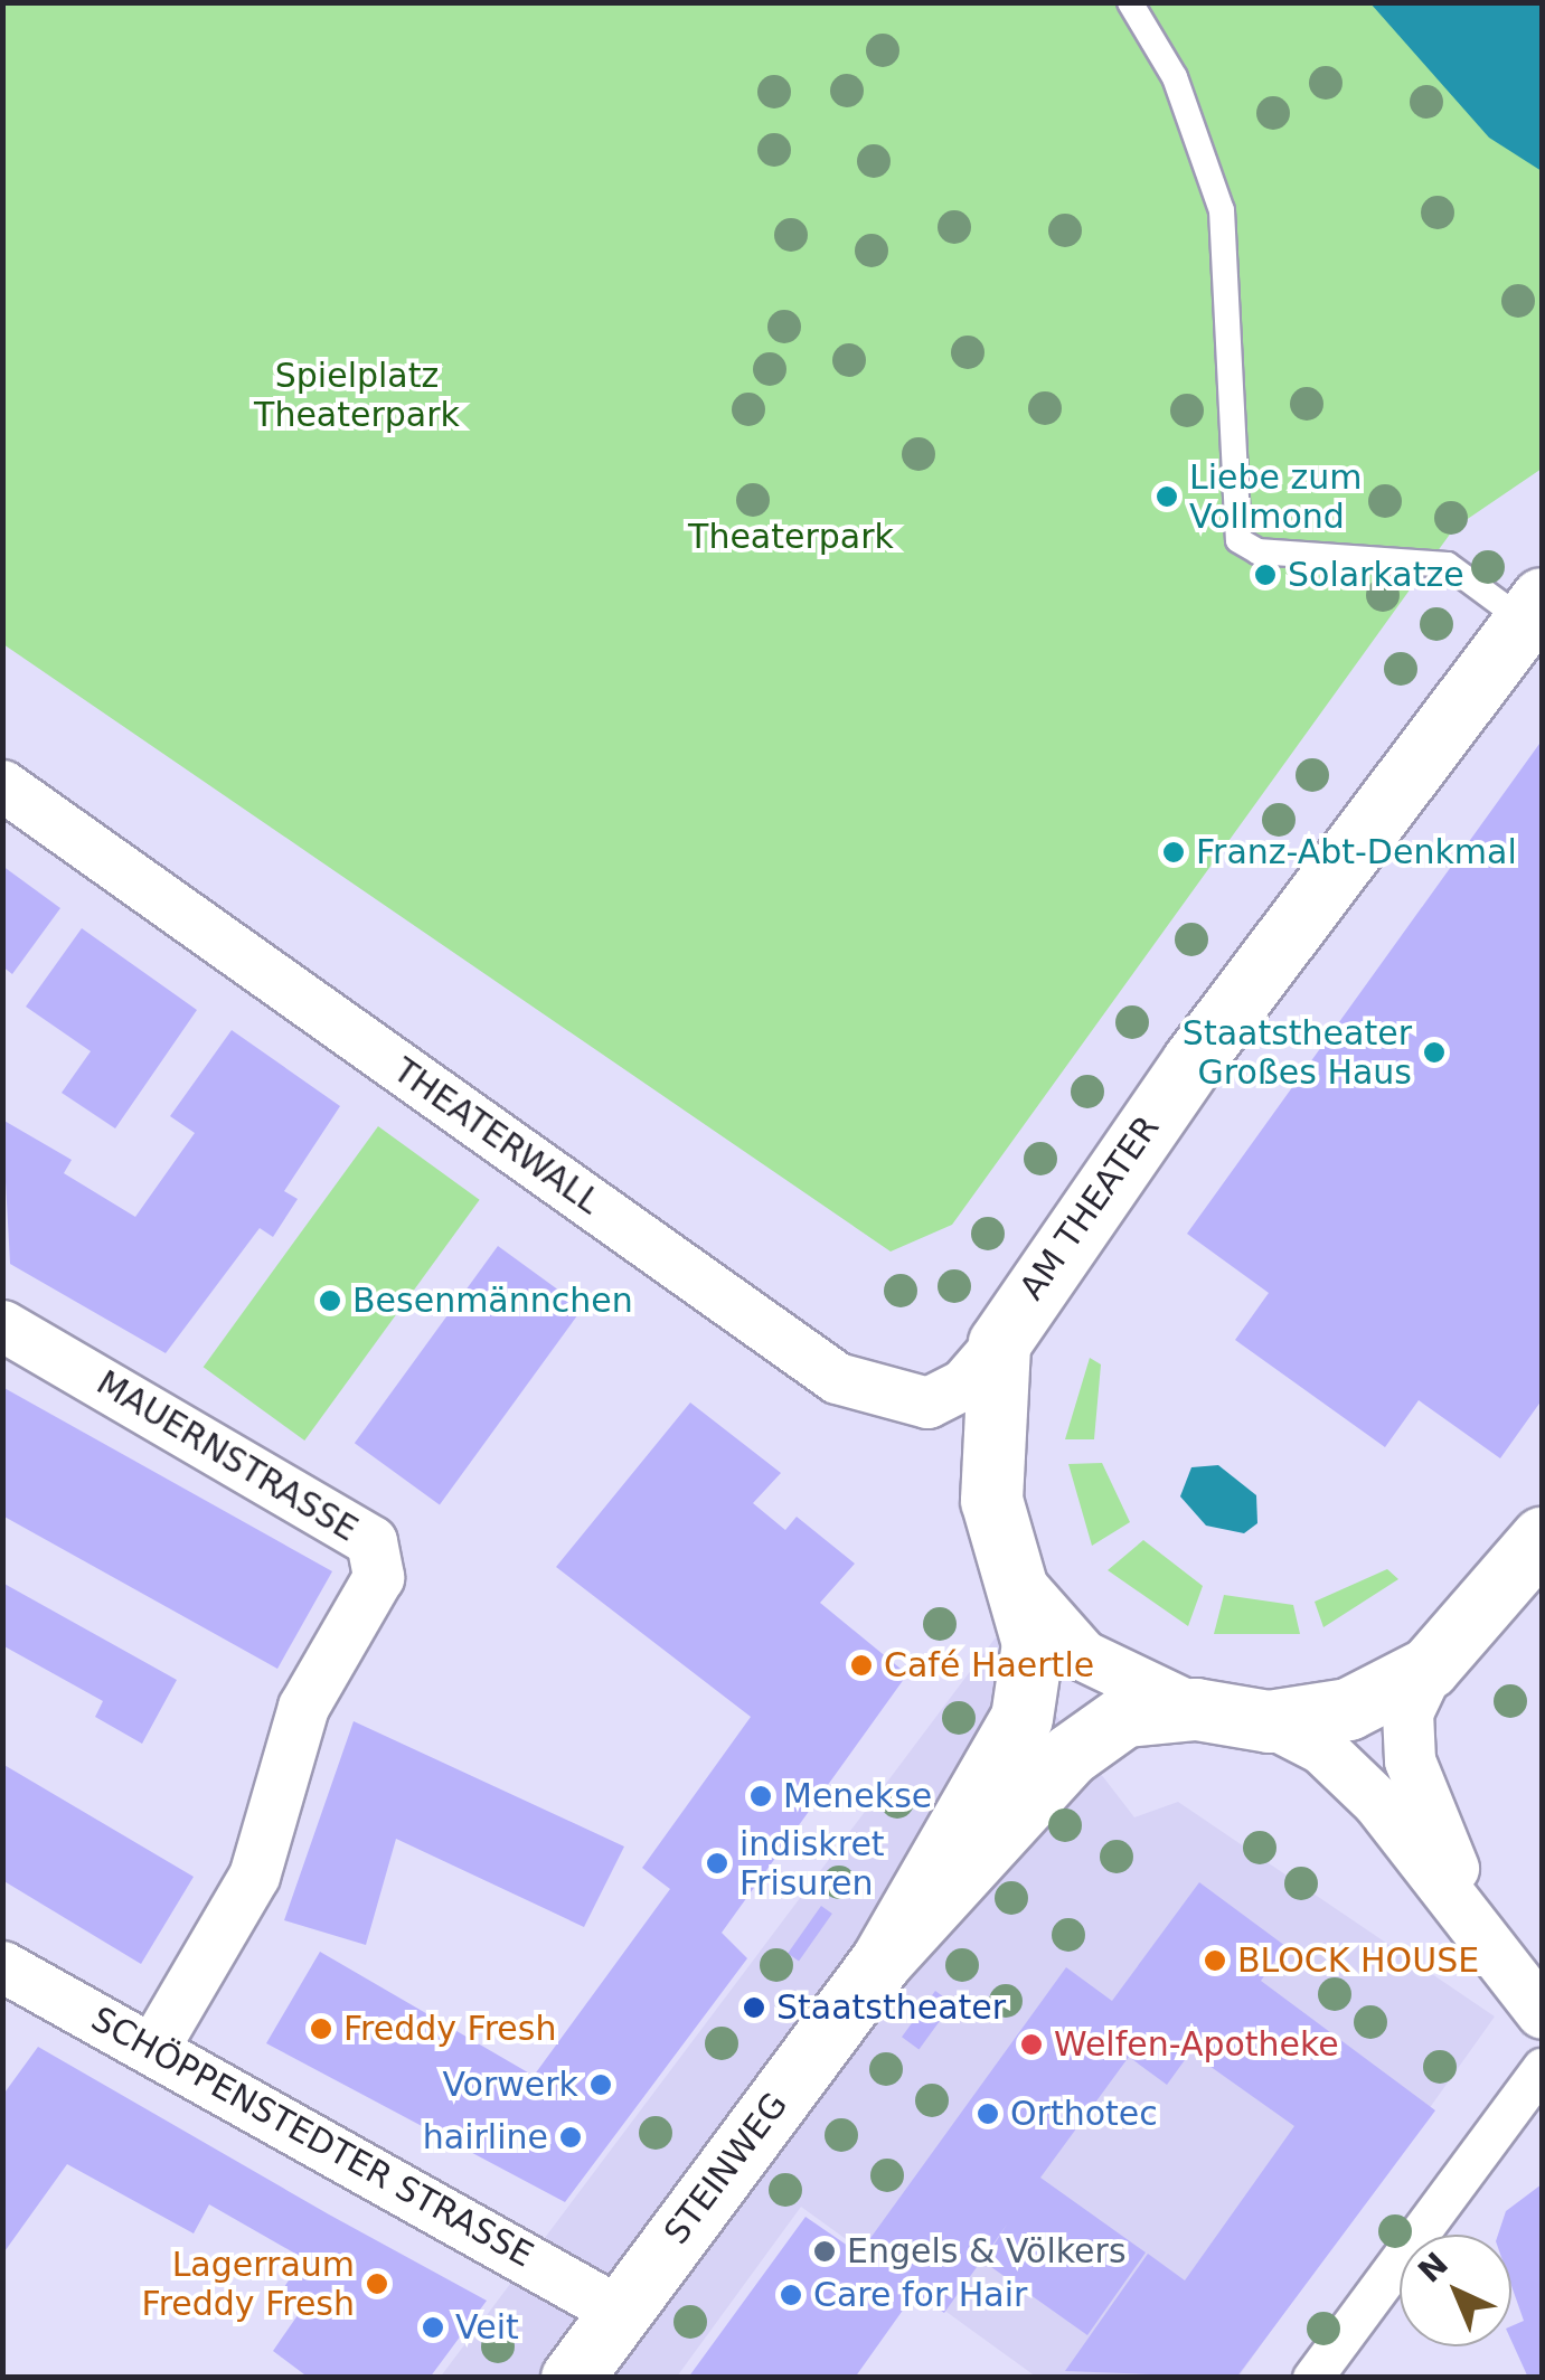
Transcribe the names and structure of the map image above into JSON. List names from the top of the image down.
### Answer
{
  "streets": {
    "street": [
      "THEATERWALL",
      "AM THEATER",
      "MAUERNSTRASSE",
      "SCHÖPPENSTEDTER STRASSE",
      "STEINWEG"
    ]
  },
  "crossings": [
    ["MAUERNSTRASSE", "SCHÖPPENSTEDTER STRASSE"],
    ["SCHÖPPENSTEDTER STRASSE", "STEINWEG"]
  ],
  "parks": ["Spielplatz Theaterpark", "Theaterpark"],
  "places": [
    "Liebe zum Vollmond",
    "Solarkatze",
    "Franz-Abt-Denkmal",
    "Staatstheater Großes Haus",
    "Besenmännchen",
    "Café Haertle",
    "Menekse",
    "indiskret Frisuren",
    "BLOCK HOUSE",
    "Staatstheater",
    "Freddy Fresh",
    "Welfen-Apotheke",
    "Vorwerk",
    "Orthotec",
    "hairline",
    "Engels & Völkers",
    "Lagerraum Freddy Fresh",
    "Care for Hair",
    "Veit"
  ],
  "north": "top left"
}
